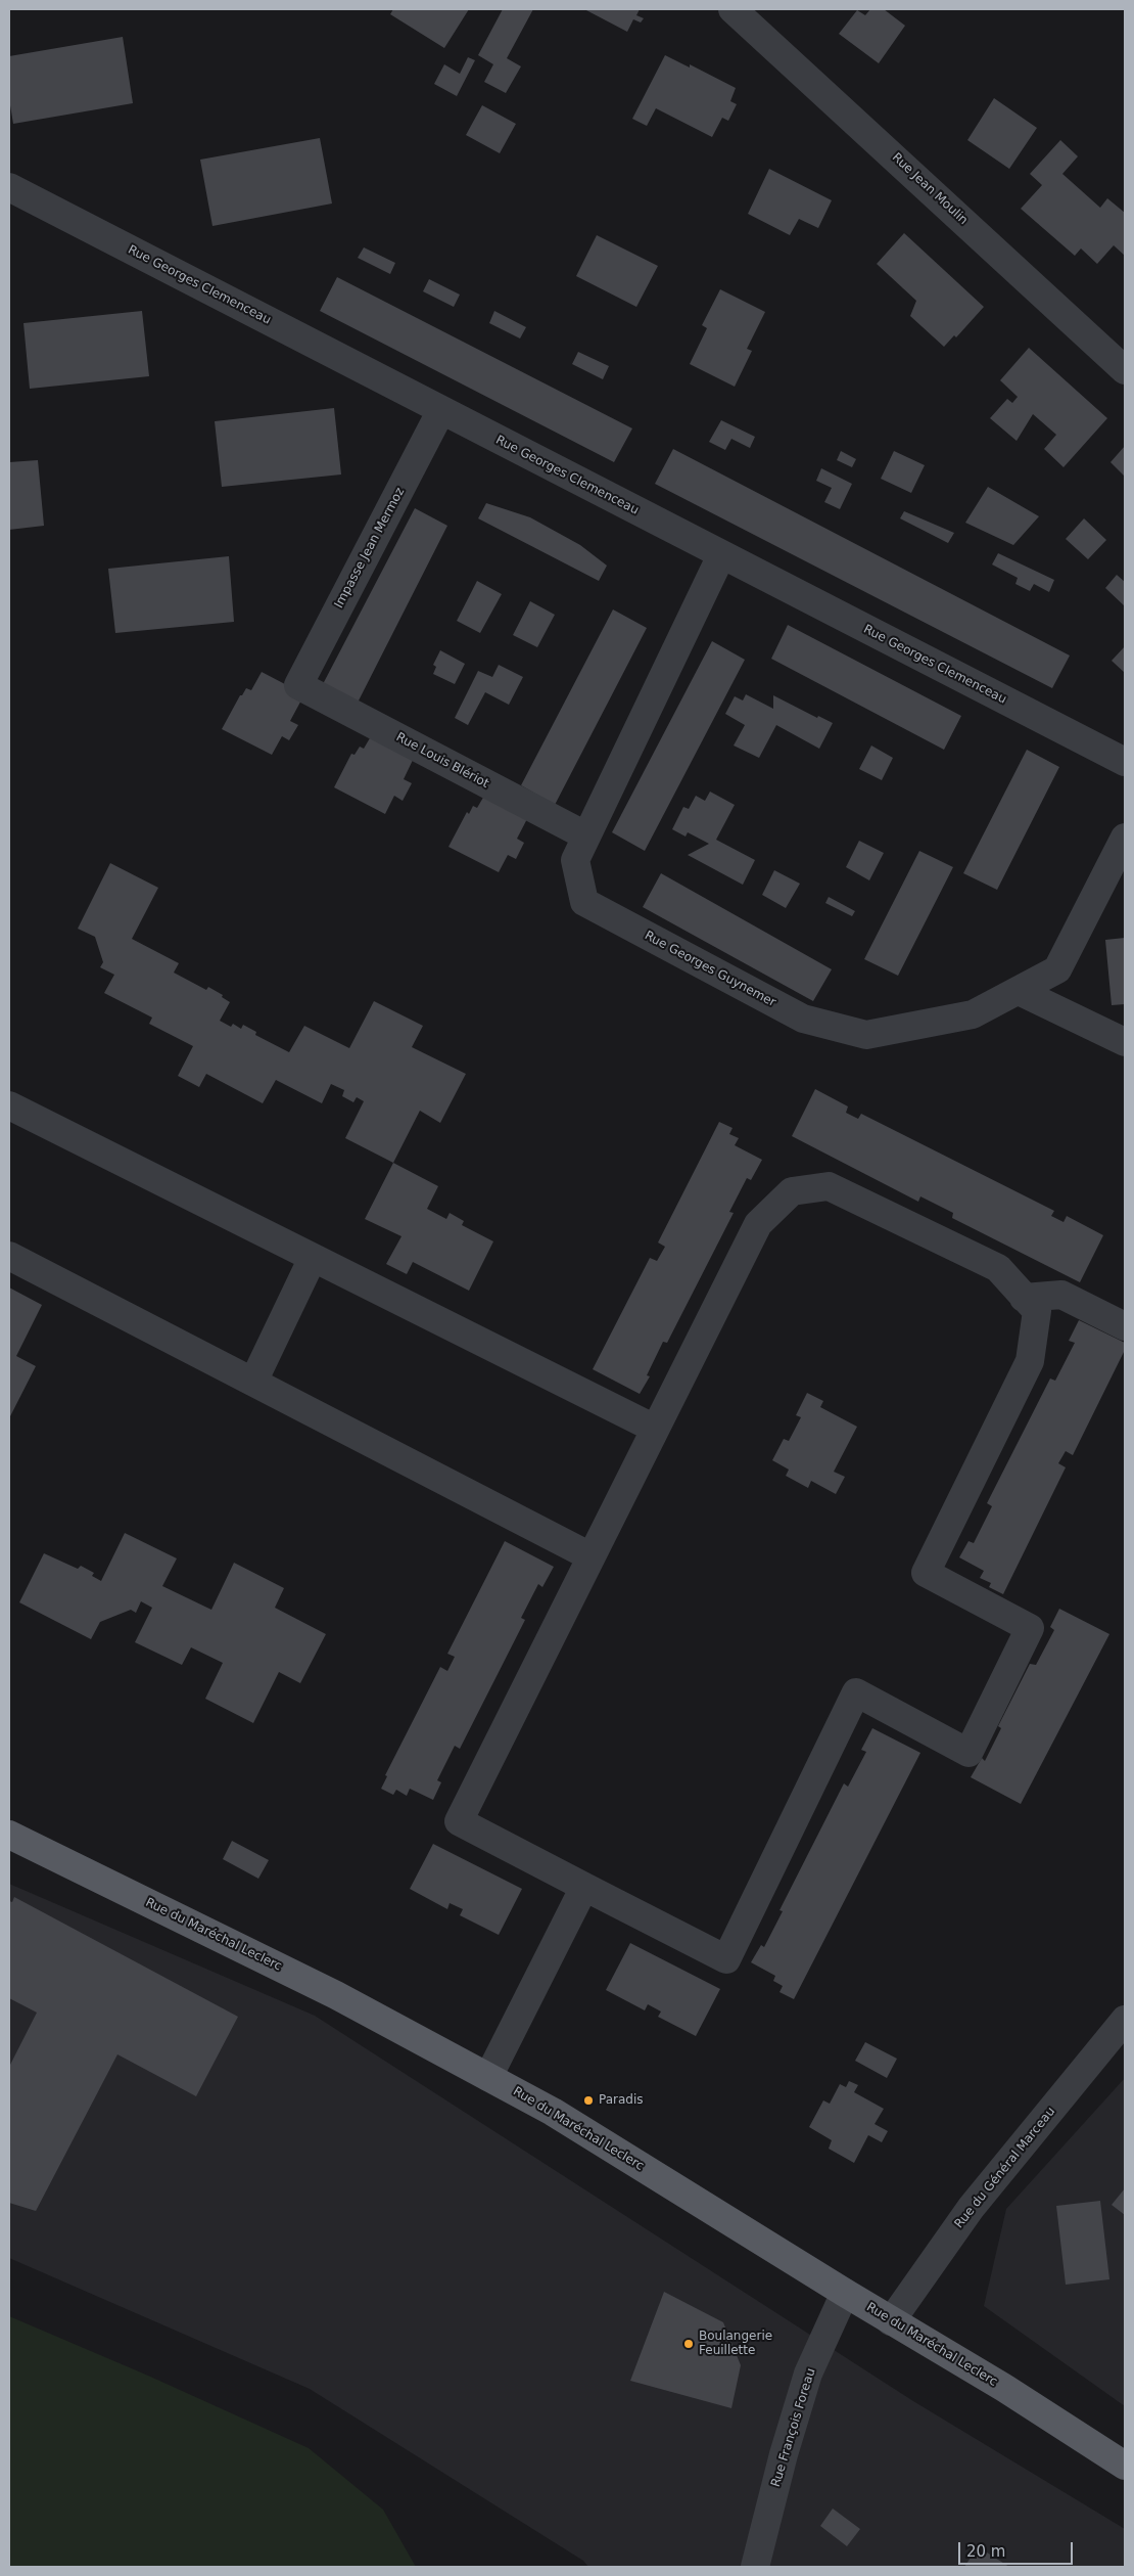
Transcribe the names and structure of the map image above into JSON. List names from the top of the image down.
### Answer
{
  "streets": {
    "main road": ["Rue du Maréchal Leclerc"],
    "street": [
      "Rue Jean Moulin",
      "Rue Georges Clemenceau",
      "Impasse Jean Mermoz",
      "Rue Louis Blériot",
      "Rue Georges Guynemer",
      "Rue du Général Marceau",
      "Rue François Foreau"
    ]
  },
  "crossings": [
    ["Rue Georges Clemenceau", "Impasse Jean Mermoz"],
    ["Rue Georges Clemenceau", "Rue Georges Guynemer"],
    ["Impasse Jean Mermoz", "Rue Louis Blériot"],
    ["Rue Louis Blériot", "Rue Georges Guynemer"],
    ["Rue du Maréchal Leclerc", "Rue du Général Marceau"],
    ["Rue du Maréchal Leclerc", "Rue François Foreau"]
  ],
  "places": ["Paradis", "Boulangerie Feuillette"],
  "scale_bar": "20 m"
}
